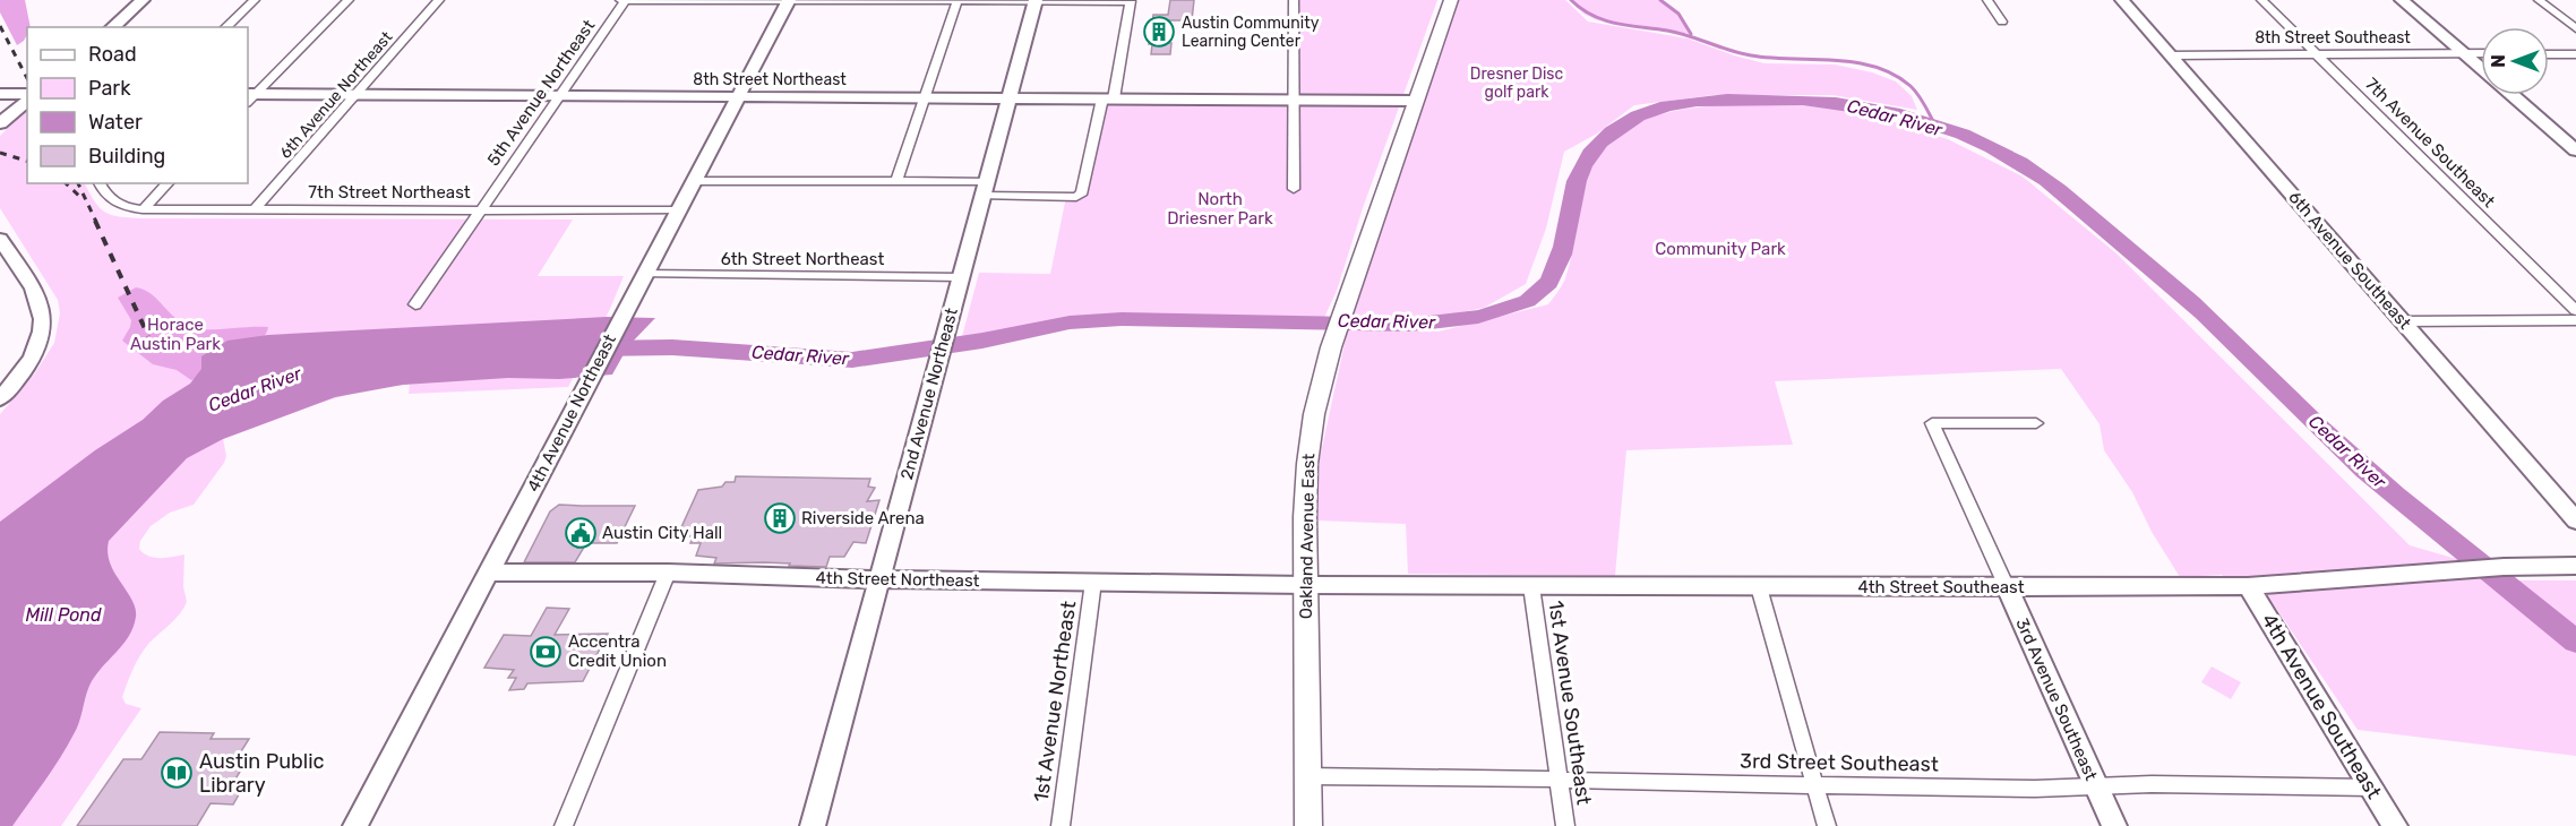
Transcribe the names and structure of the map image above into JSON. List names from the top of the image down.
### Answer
{
  "streets": {
    "main road": ["Oakland Avenue East"],
    "street": [
      "8th Street Southeast",
      "8th Street Northeast",
      "5th Avenue Northeast",
      "6th Avenue Northeast",
      "7th Avenue Southeast",
      "7th Street Northeast",
      "6th Street Northeast",
      "6th Avenue Southeast",
      "2nd Avenue Northeast",
      "4th Avenue Northeast",
      "4th Street Northeast",
      "4th Street Southeast",
      "3rd Avenue Southeast",
      "1st Avenue Northeast",
      "1st Avenue Southeast",
      "4th Avenue Southeast",
      "3rd Street Southeast"
    ]
  },
  "crossings": [
    ["8th Street Southeast", "7th Avenue Southeast"],
    ["8th Street Southeast", "6th Avenue Southeast"],
    ["8th Street Northeast", "5th Avenue Northeast"],
    ["8th Street Northeast", "6th Avenue Northeast"],
    ["8th Street Northeast", "2nd Avenue Northeast"],
    ["8th Street Northeast", "4th Avenue Northeast"],
    ["5th Avenue Northeast", "7th Street Northeast"],
    ["6th Avenue Northeast", "7th Street Northeast"],
    ["7th Street Northeast", "4th Avenue Northeast"],
    ["6th Street Northeast", "2nd Avenue Northeast"],
    ["6th Street Northeast", "4th Avenue Northeast"],
    ["2nd Avenue Northeast", "4th Street Northeast"],
    ["4th Avenue Northeast", "4th Street Northeast"],
    ["Oakland Avenue East", "4th Street Northeast"],
    ["Oakland Avenue East", "4th Street Southeast"],
    ["Oakland Avenue East", "3rd Street Southeast"],
    ["4th Street Northeast", "4th Street Southeast"],
    ["4th Street Northeast", "1st Avenue Northeast"],
    ["4th Street Southeast", "3rd Avenue Southeast"],
    ["4th Street Southeast", "1st Avenue Southeast"],
    ["4th Street Southeast", "4th Avenue Southeast"],
    ["3rd Avenue Southeast", "3rd Street Southeast"],
    ["1st Avenue Southeast", "3rd Street Southeast"],
    ["4th Avenue Southeast", "3rd Street Southeast"]
  ],
  "water": ["Cedar River", "Mill Pond"],
  "parks": [
    "Dresner Disc golf park",
    "North Driesner Park",
    "Community Park",
    "Horace Austin Park"
  ],
  "places": {
    "building": ["Austin Community Learning Center", "Riverside Arena"],
    "public building": ["Austin City Hall"],
    "bank": ["Accentra Credit Union"],
    "library": ["Austin Public Library"]
  },
  "legend": [
    "Road",
    "Park",
    "Water",
    "Building"
  ],
  "north": "left"
}
